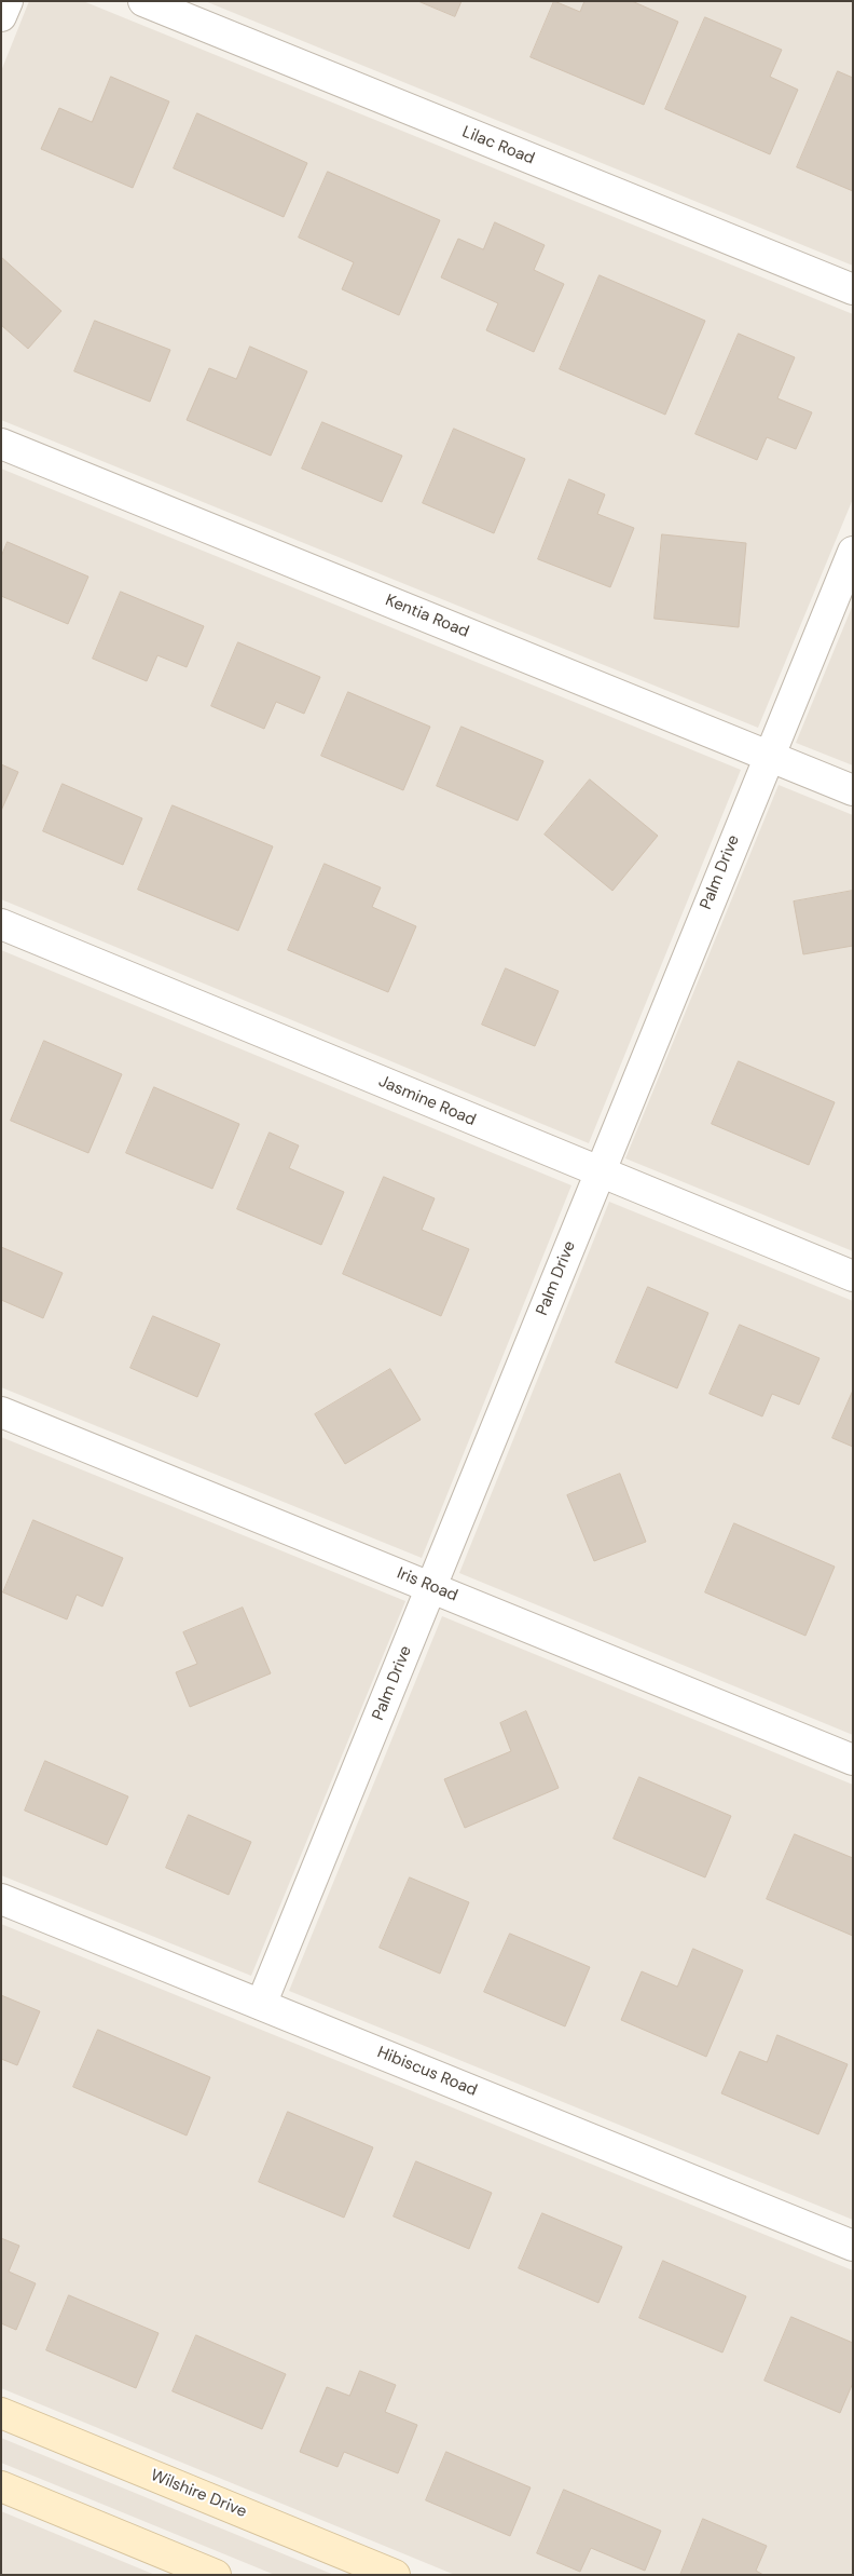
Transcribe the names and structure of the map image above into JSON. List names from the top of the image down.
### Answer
{
  "streets": {
    "street": [
      "Lilac Road",
      "Kentia Road",
      "Palm Drive",
      "Jasmine Road",
      "Iris Road",
      "Hibiscus Road",
      "Wilshire Drive"
    ]
  },
  "crossings": [
    ["Kentia Road", "Palm Drive"],
    ["Palm Drive", "Jasmine Road"],
    ["Palm Drive", "Iris Road"],
    ["Palm Drive", "Hibiscus Road"]
  ]
}
